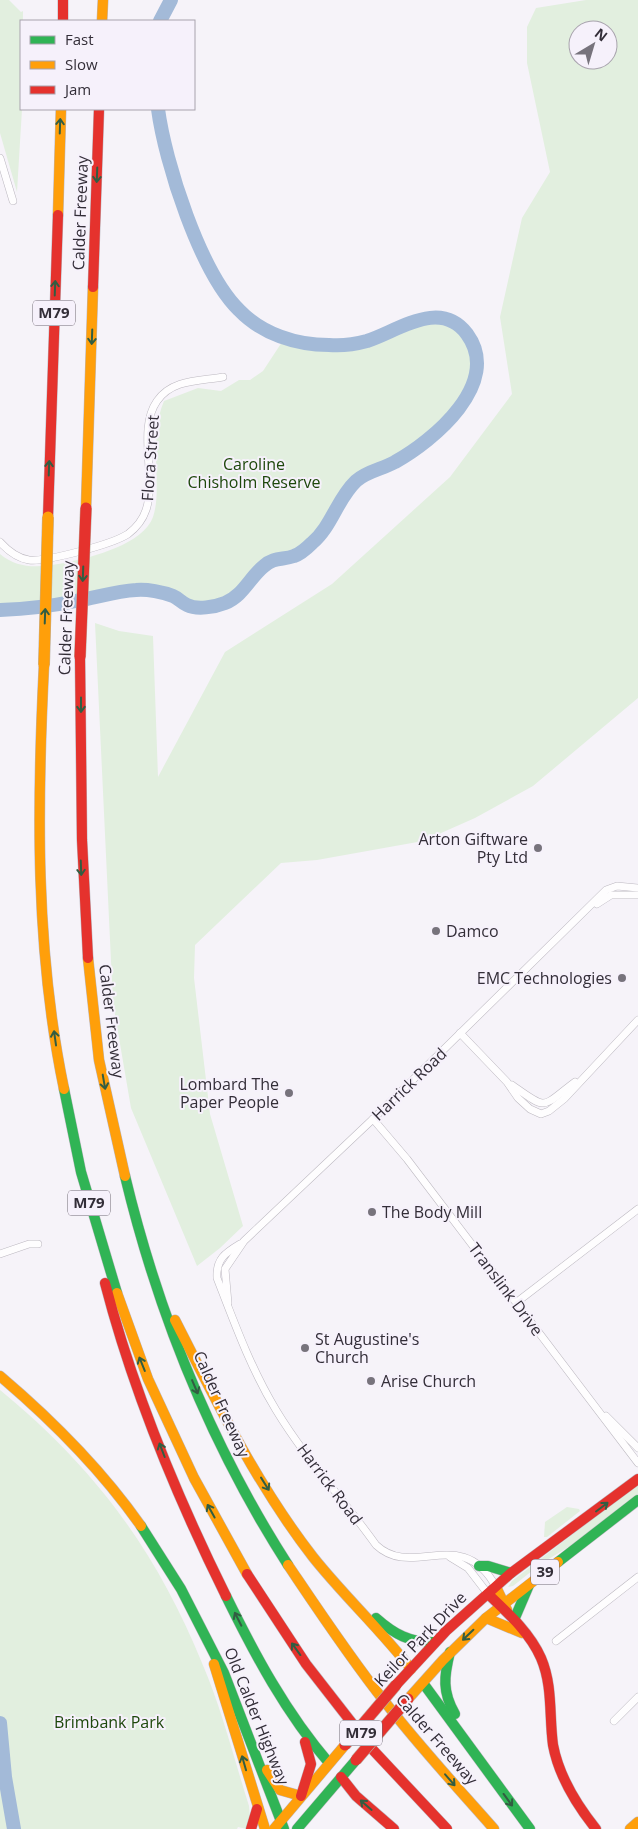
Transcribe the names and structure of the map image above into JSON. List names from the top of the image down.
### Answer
{
  "streets": {
    "main road": [
      "Calder Freeway",
      "M79",
      "39",
      "Keilor Park Drive",
      "Old Calder Highway"
    ],
    "street": ["Flora Street", "Harrick Road", "Translink Drive"]
  },
  "crossings": [
    ["Harrick Road", "Translink Drive"],
    ["Harrick Road", "Keilor Park Drive"],
    ["Keilor Park Drive", "Old Calder Highway"]
  ],
  "parks": ["Caroline Chisholm Reserve", "Brimbank Park"],
  "places": [
    "Arton Giftware Pty Ltd",
    "Damco",
    "EMC Technologies",
    "Lombard The Paper People",
    "The Body Mill",
    "St Augustine's Church",
    "Arise Church"
  ],
  "legend": ["Fast", "Slow", "Jam"],
  "north": "top right"
}
